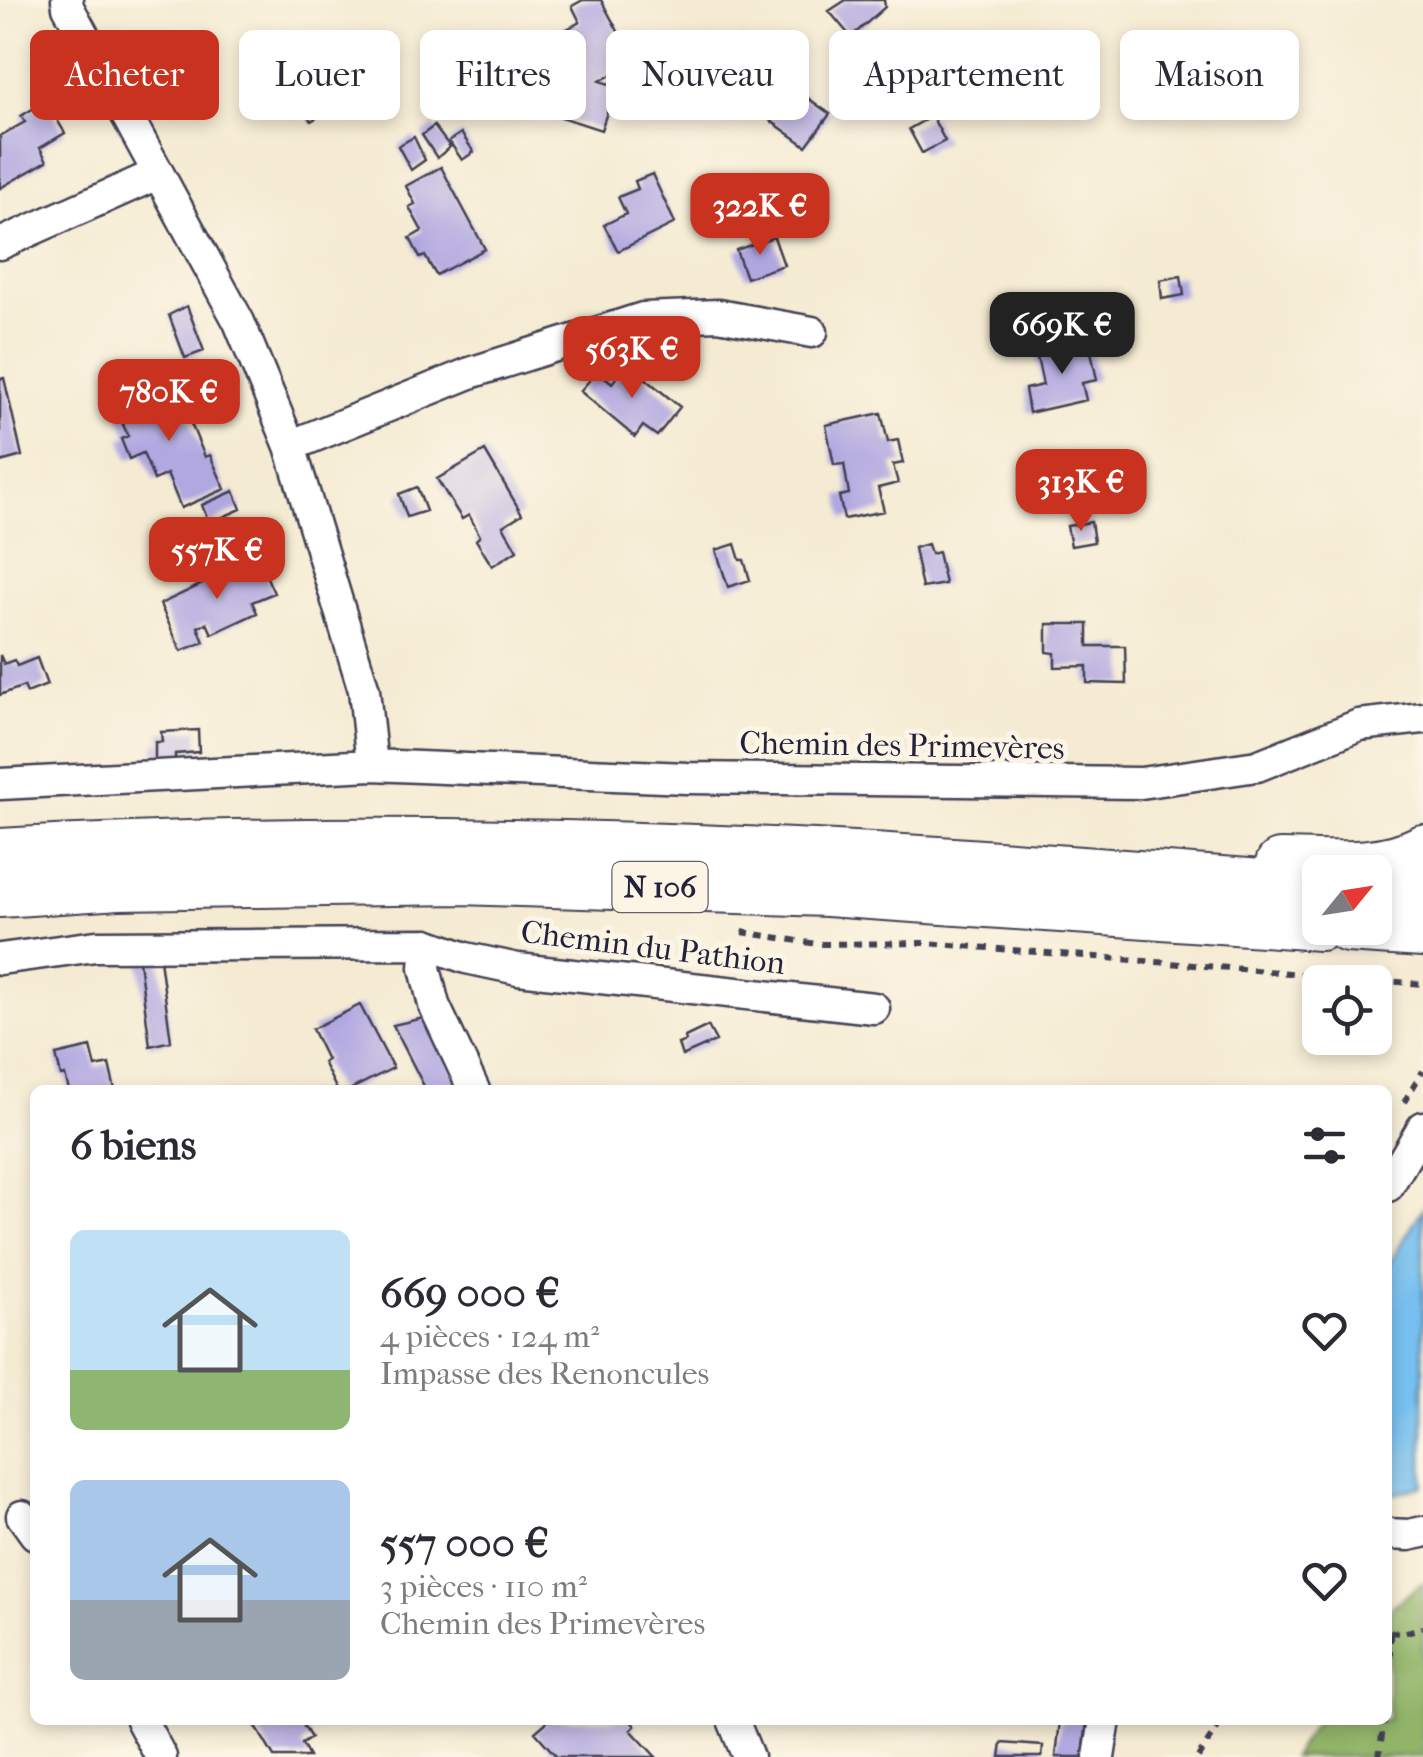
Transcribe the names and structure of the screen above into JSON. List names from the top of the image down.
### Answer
{
  "streets": {
    "main road": ["N 106"],
    "street": ["Chemin des Primevères", "Chemin du Pathion"]
  },
  "north": "top right",
  "page": {
    "chip": [
      "Acheter",
      "Louer",
      "Filtres",
      "Nouveau",
      "Appartement",
      "Maison"
    ],
    "price": [
      "322K €",
      "669K €",
      "563K €",
      "780K €",
      "313K €",
      "557K €"
    ],
    "heading": "6 biens",
    "list": [
      {
        "name": "669 000 €",
        "note": "4 pièces · 124 m² · Impasse des Renoncules"
      },
      {
        "name": "557 000 €",
        "note": "3 pièces · 110 m² · Chemin des Primevères"
      }
    ]
  }
}
